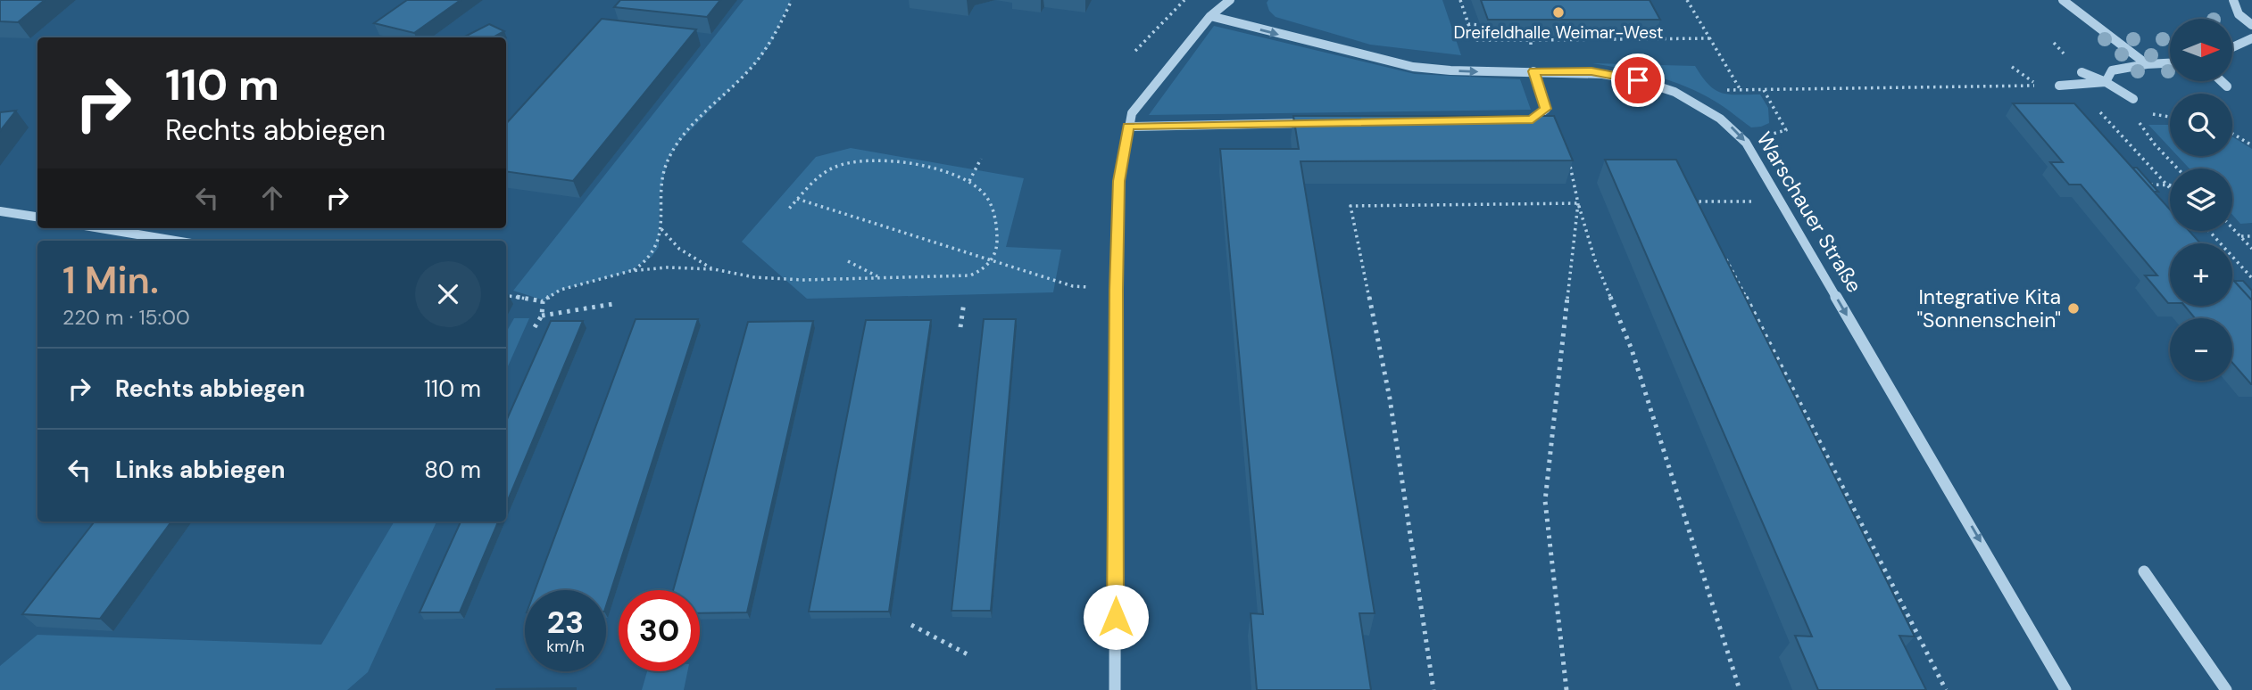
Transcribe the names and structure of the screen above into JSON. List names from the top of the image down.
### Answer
{
  "streets": {
    "street": ["Warschauer Straße"]
  },
  "one_way": ["Warschauer Straße"],
  "places": ["Dreifeldhalle Weimar-West", "Integrative Kita \"Sonnenschein\""],
  "north": "right",
  "page": {
    "map_buttons": ["+", "−"],
    "turn": ["110 m", "Rechts abbiegen"],
    "heading": ["1 Min.", "220 m · 15:00"],
    "list": [
      {
        "name": "Rechts abbiegen",
        "value": "110 m"
      },
      {
        "name": "Links abbiegen",
        "value": "80 m"
      }
    ],
    "speed": "23 km/h",
    "limit": "30"
  }
}
